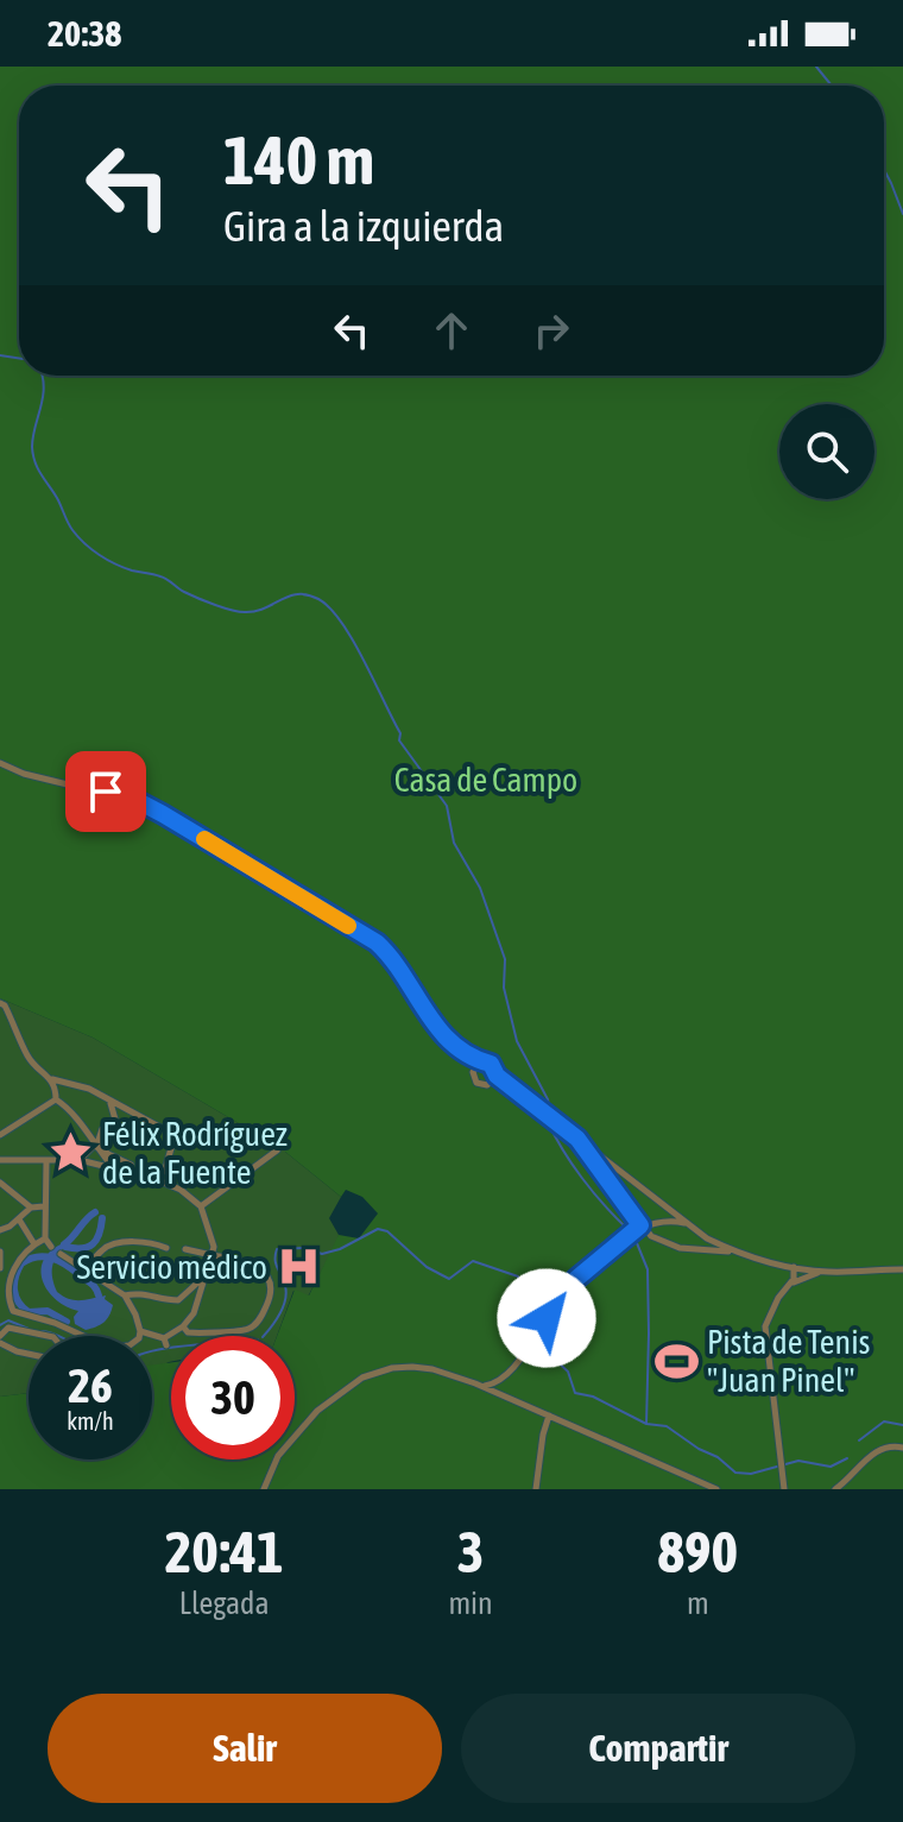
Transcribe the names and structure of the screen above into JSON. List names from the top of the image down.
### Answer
{
  "parks": ["Casa de Campo"],
  "places": {
    "place": ["Félix Rodríguez de la Fuente"],
    "hospital": ["Servicio médico"],
    "sports": ["Pista de Tenis \"Juan Pinel\""]
  },
  "page": {
    "status": "20:38",
    "turn": ["140 m", "Gira a la izquierda"],
    "speed": "26 km/h",
    "limit": "30",
    "eta": [
      "20:41",
      "Llegada",
      "3",
      "min",
      "890",
      "m"
    ],
    "buttons": ["Salir", "Compartir"]
  }
}
